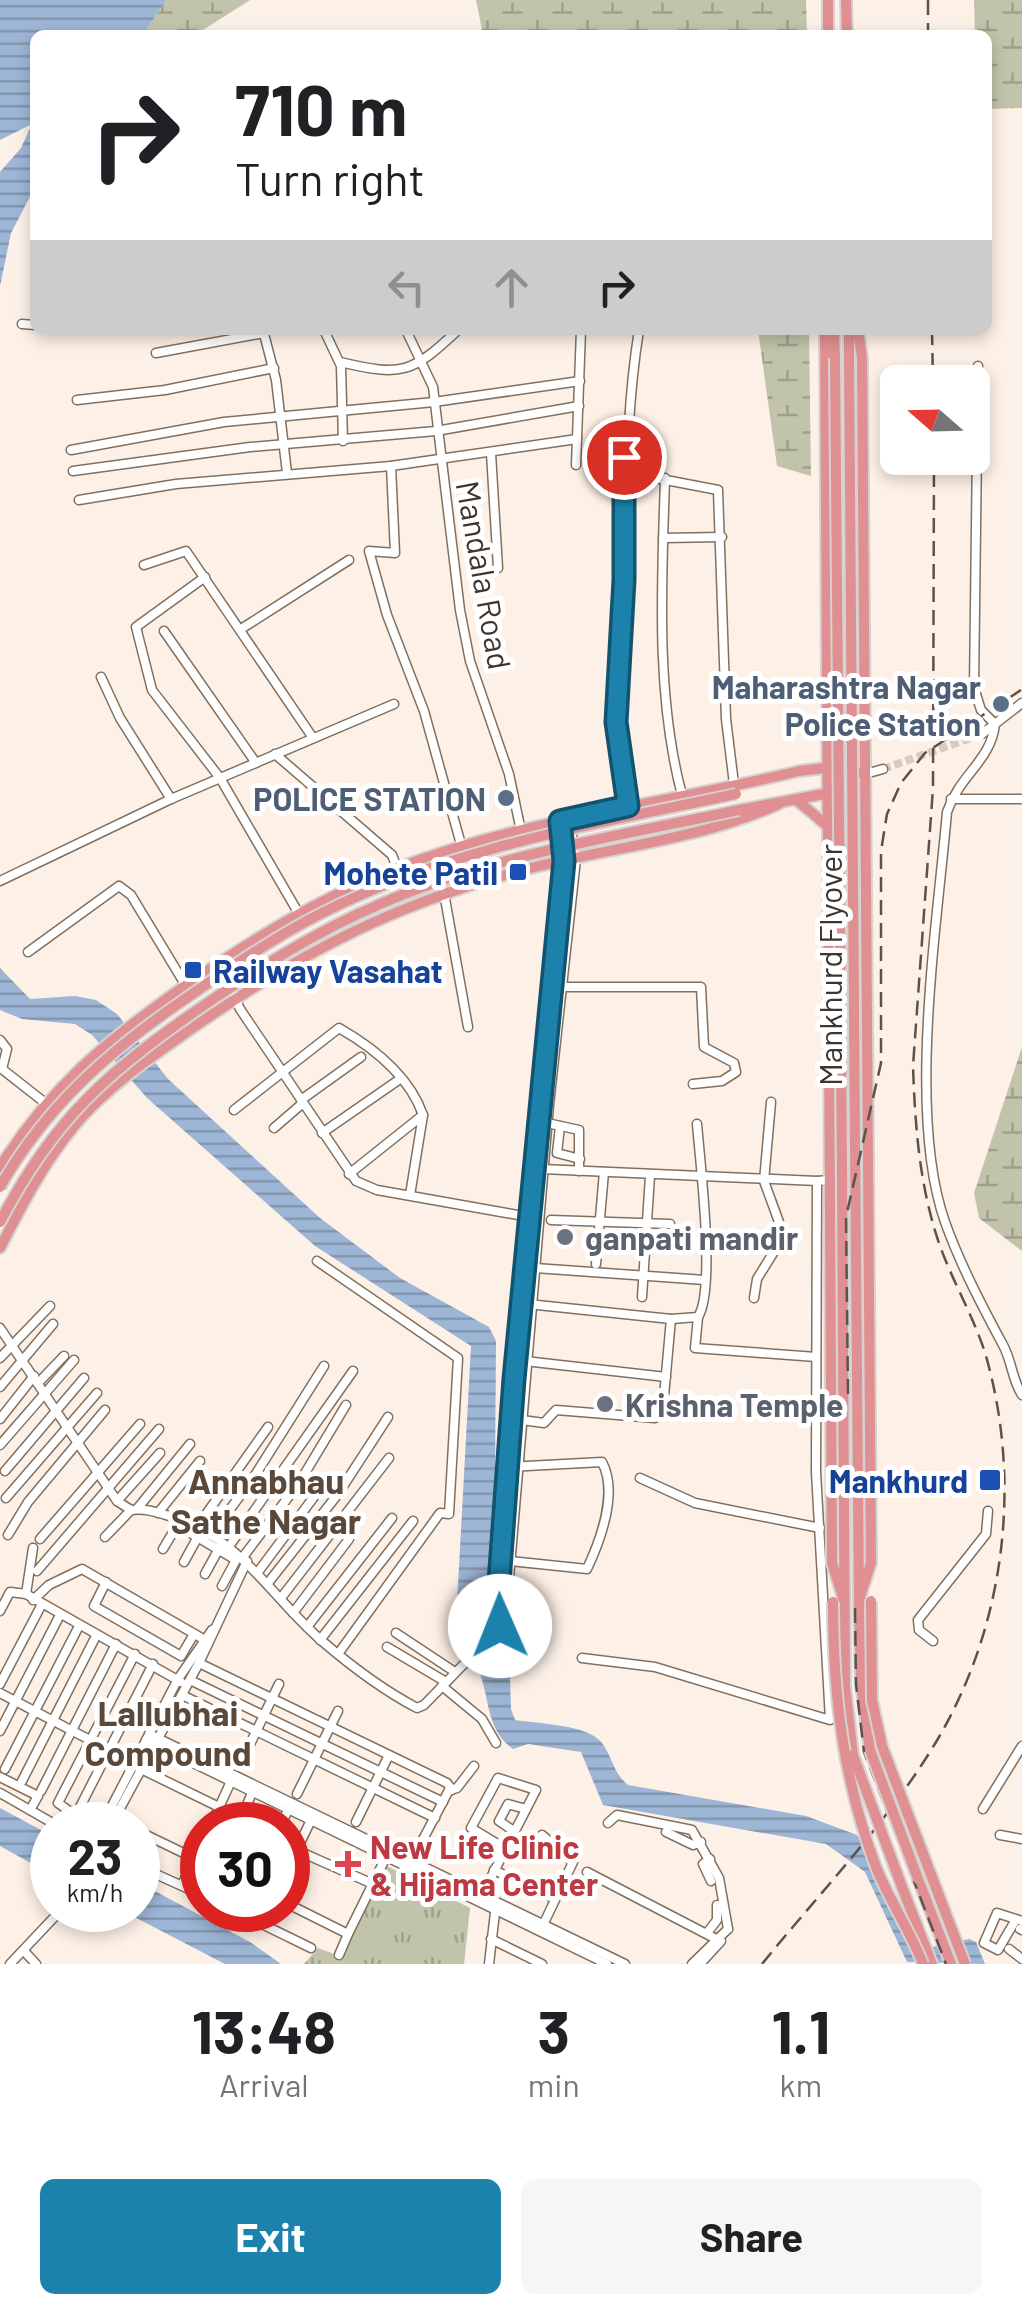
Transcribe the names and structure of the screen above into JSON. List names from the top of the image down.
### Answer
{
  "streets": {
    "highway": ["Mankhurd Flyover"],
    "street": ["Mandala Road"]
  },
  "districts": ["Annabhau Sathe Nagar", "Lallubhai Compound"],
  "places": {
    "other": [
      "Maharashtra Nagar Police Station",
      "POLICE STATION",
      "ganpati mandir",
      "Krishna Temple"
    ],
    "transit": ["Mohete Patil", "Railway Vasahat", "Mankhurd"],
    "health": ["New Life Clinic & Hijama Center"]
  },
  "north": "left",
  "page": {
    "turn": ["710 m", "Turn right"],
    "speed": "23 km/h",
    "limit": "30",
    "eta": [
      "13:48",
      "Arrival",
      "3",
      "min",
      "1.1",
      "km"
    ],
    "buttons": ["Exit", "Share"]
  }
}
